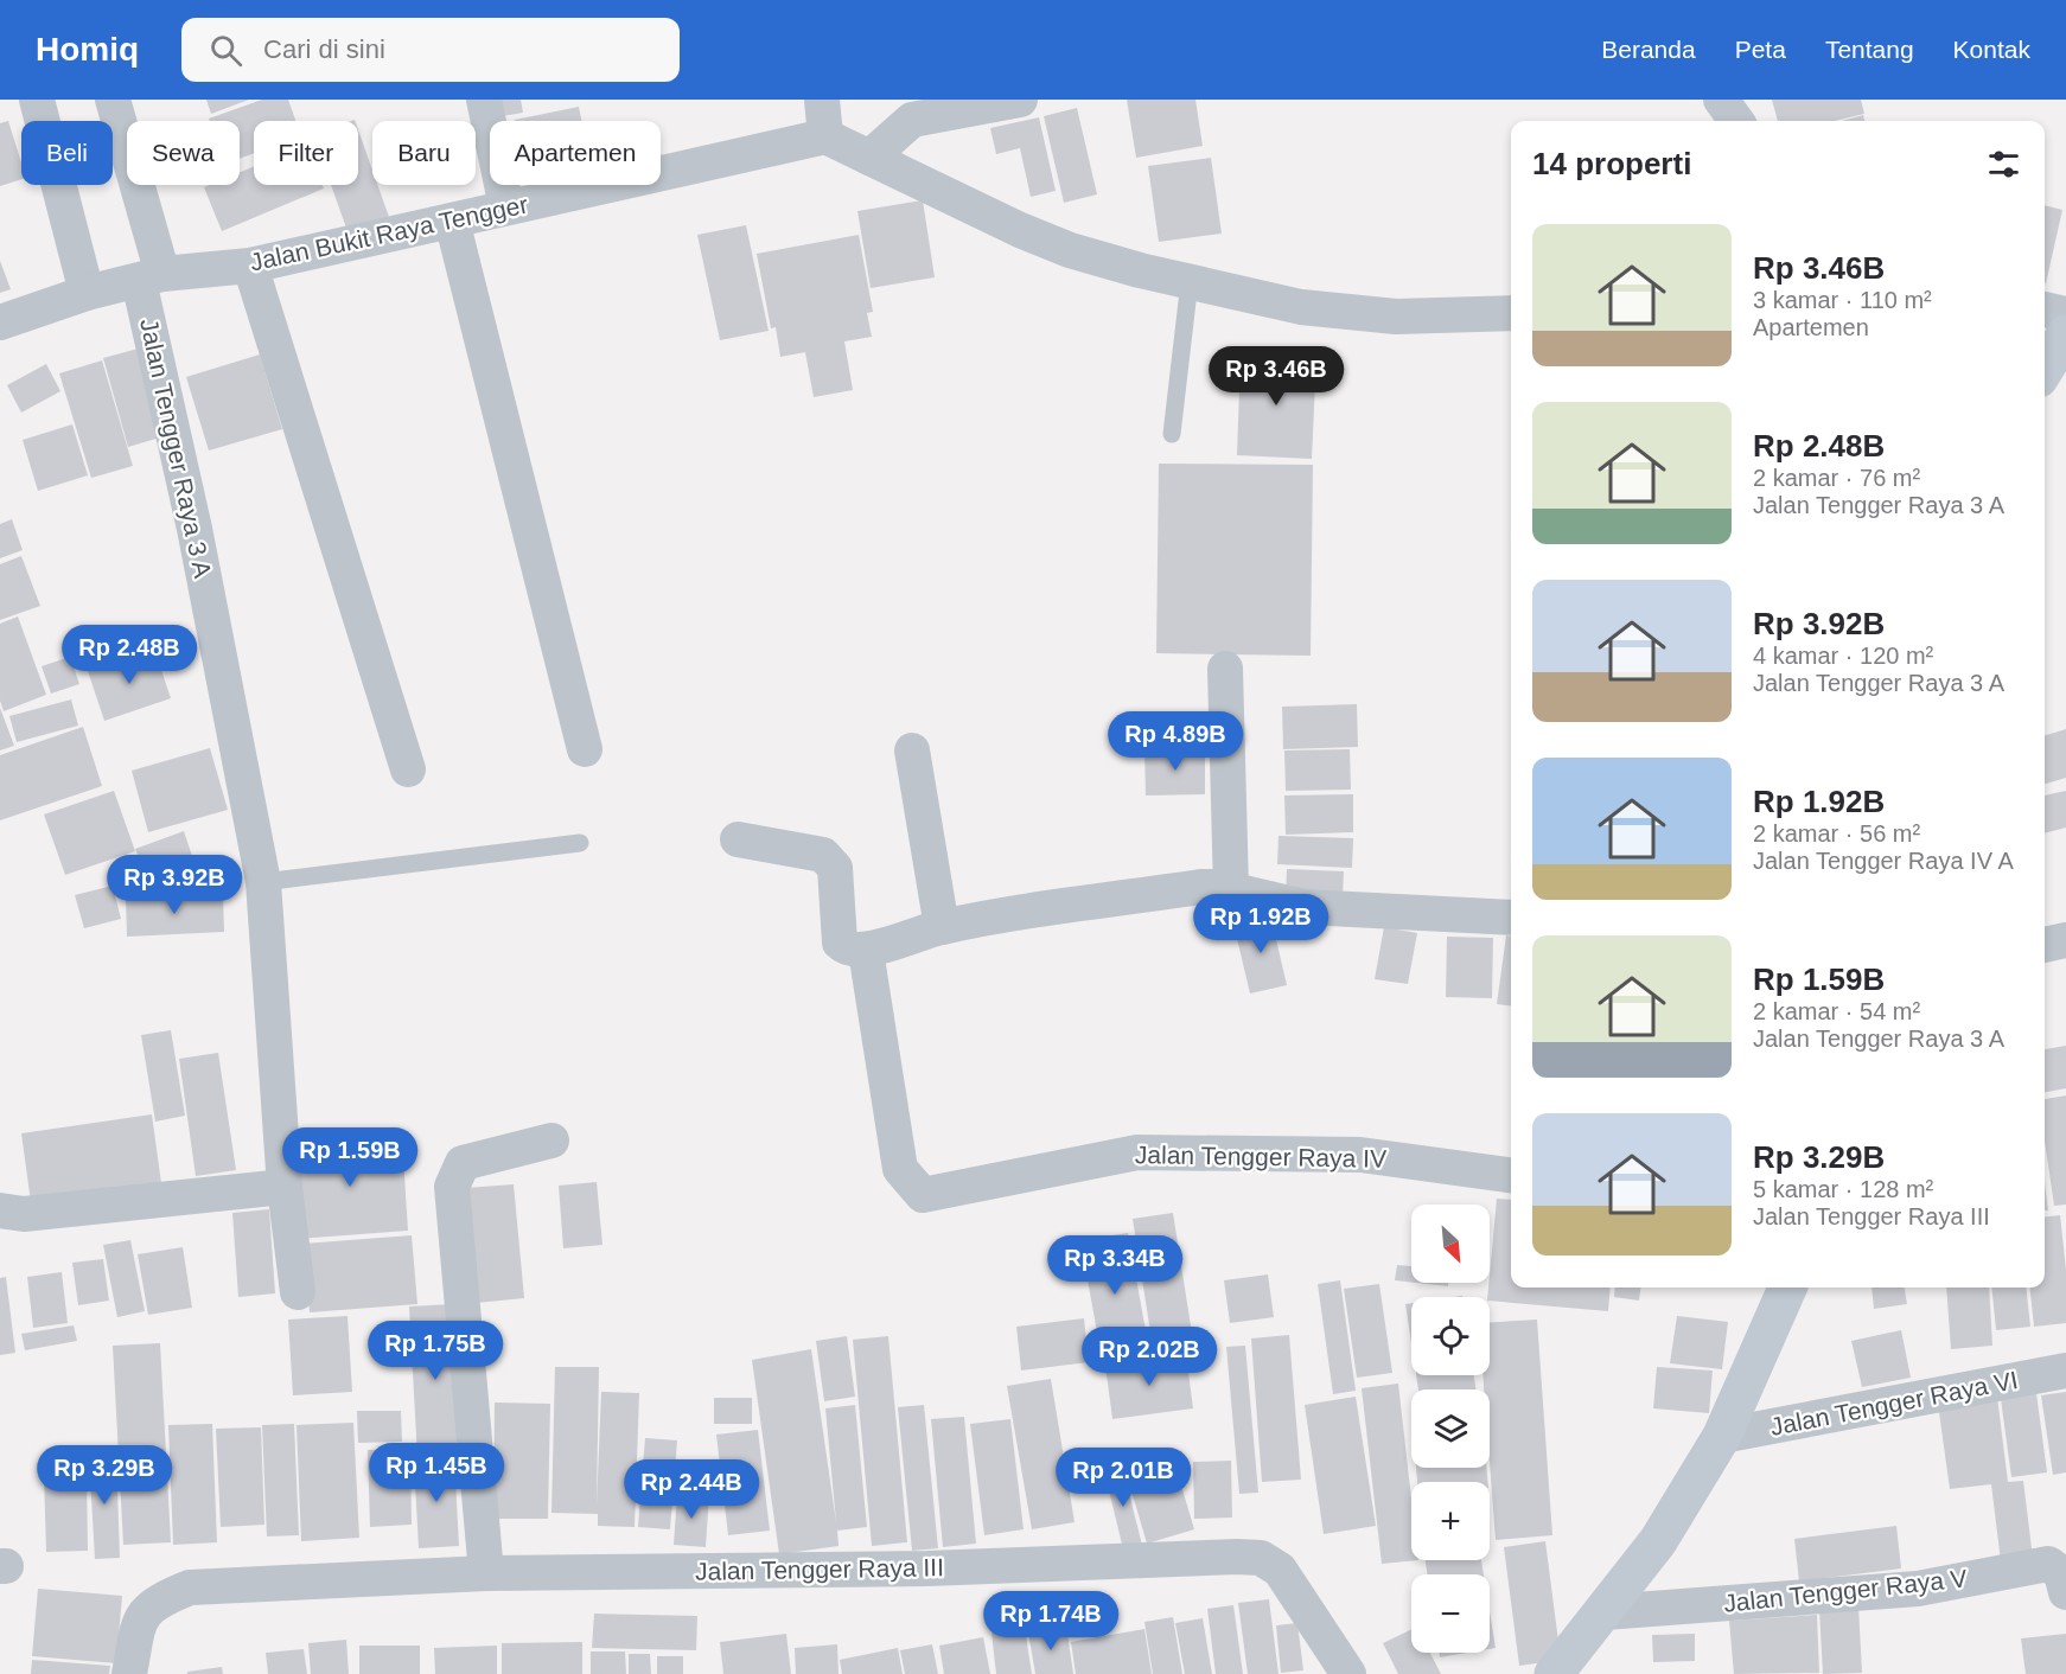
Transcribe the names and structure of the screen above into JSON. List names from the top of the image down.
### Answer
{
  "streets": {
    "street": [
      "Jalan Bukit Raya Tengger",
      "Jalan Tengger Raya 3 A",
      "Jalan Tengger Raya IV",
      "Jalan Tengger Raya VI",
      "Jalan Tengger Raya III",
      "Jalan Tengger Raya V"
    ]
  },
  "crossings": [
    ["Jalan Bukit Raya Tengger", "Jalan Tengger Raya 3 A"]
  ],
  "north": "bottom right",
  "page": {
    "header": "Homiq",
    "search": "Cari di sini",
    "nav": [
      "Beranda",
      "Peta",
      "Tentang",
      "Kontak"
    ],
    "chip": [
      "Beli",
      "Sewa",
      "Filter",
      "Baru",
      "Apartemen"
    ],
    "heading": "14 properti",
    "list": [
      {
        "name": "Rp 3.46B",
        "note": "3 kamar · 110 m² · Apartemen"
      },
      {
        "name": "Rp 2.48B",
        "note": "2 kamar · 76 m² · Jalan Tengger Raya 3 A"
      },
      {
        "name": "Rp 3.92B",
        "note": "4 kamar · 120 m² · Jalan Tengger Raya 3 A"
      },
      {
        "name": "Rp 1.92B",
        "note": "2 kamar · 56 m² · Jalan Tengger Raya IV A"
      },
      {
        "name": "Rp 1.59B",
        "note": "2 kamar · 54 m² · Jalan Tengger Raya 3 A"
      },
      {
        "name": "Rp 3.29B",
        "note": "5 kamar · 128 m² · Jalan Tengger Raya III"
      }
    ],
    "price": [
      "Rp 3.46B",
      "Rp 2.48B",
      "Rp 4.89B",
      "Rp 3.92B",
      "Rp 1.92B",
      "Rp 1.59B",
      "Rp 3.34B",
      "Rp 1.75B",
      "Rp 2.02B",
      "Rp 1.45B",
      "Rp 3.29B",
      "Rp 2.01B",
      "Rp 2.44B",
      "Rp 1.74B"
    ],
    "map_buttons": ["+", "−"]
  }
}
